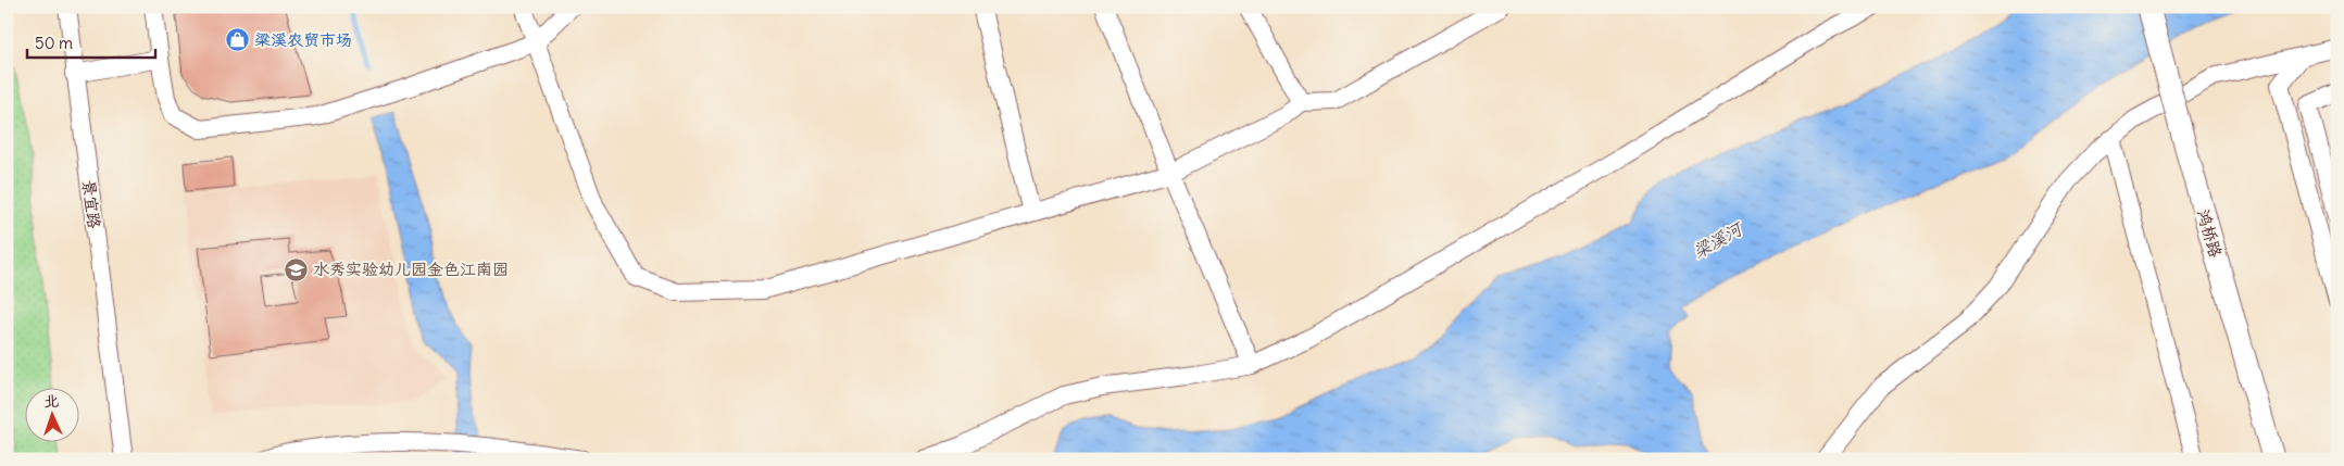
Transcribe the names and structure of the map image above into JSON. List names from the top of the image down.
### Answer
{
  "streets": {
    "main road": ["鸿桥路"],
    "street": ["景宜路"]
  },
  "water": ["梁溪河"],
  "places": {
    "shop": ["梁溪农贸市场"],
    "school or university": ["水秀实验幼儿园金色江南园"]
  },
  "scale_bar": "50 m",
  "north": "top"
}
